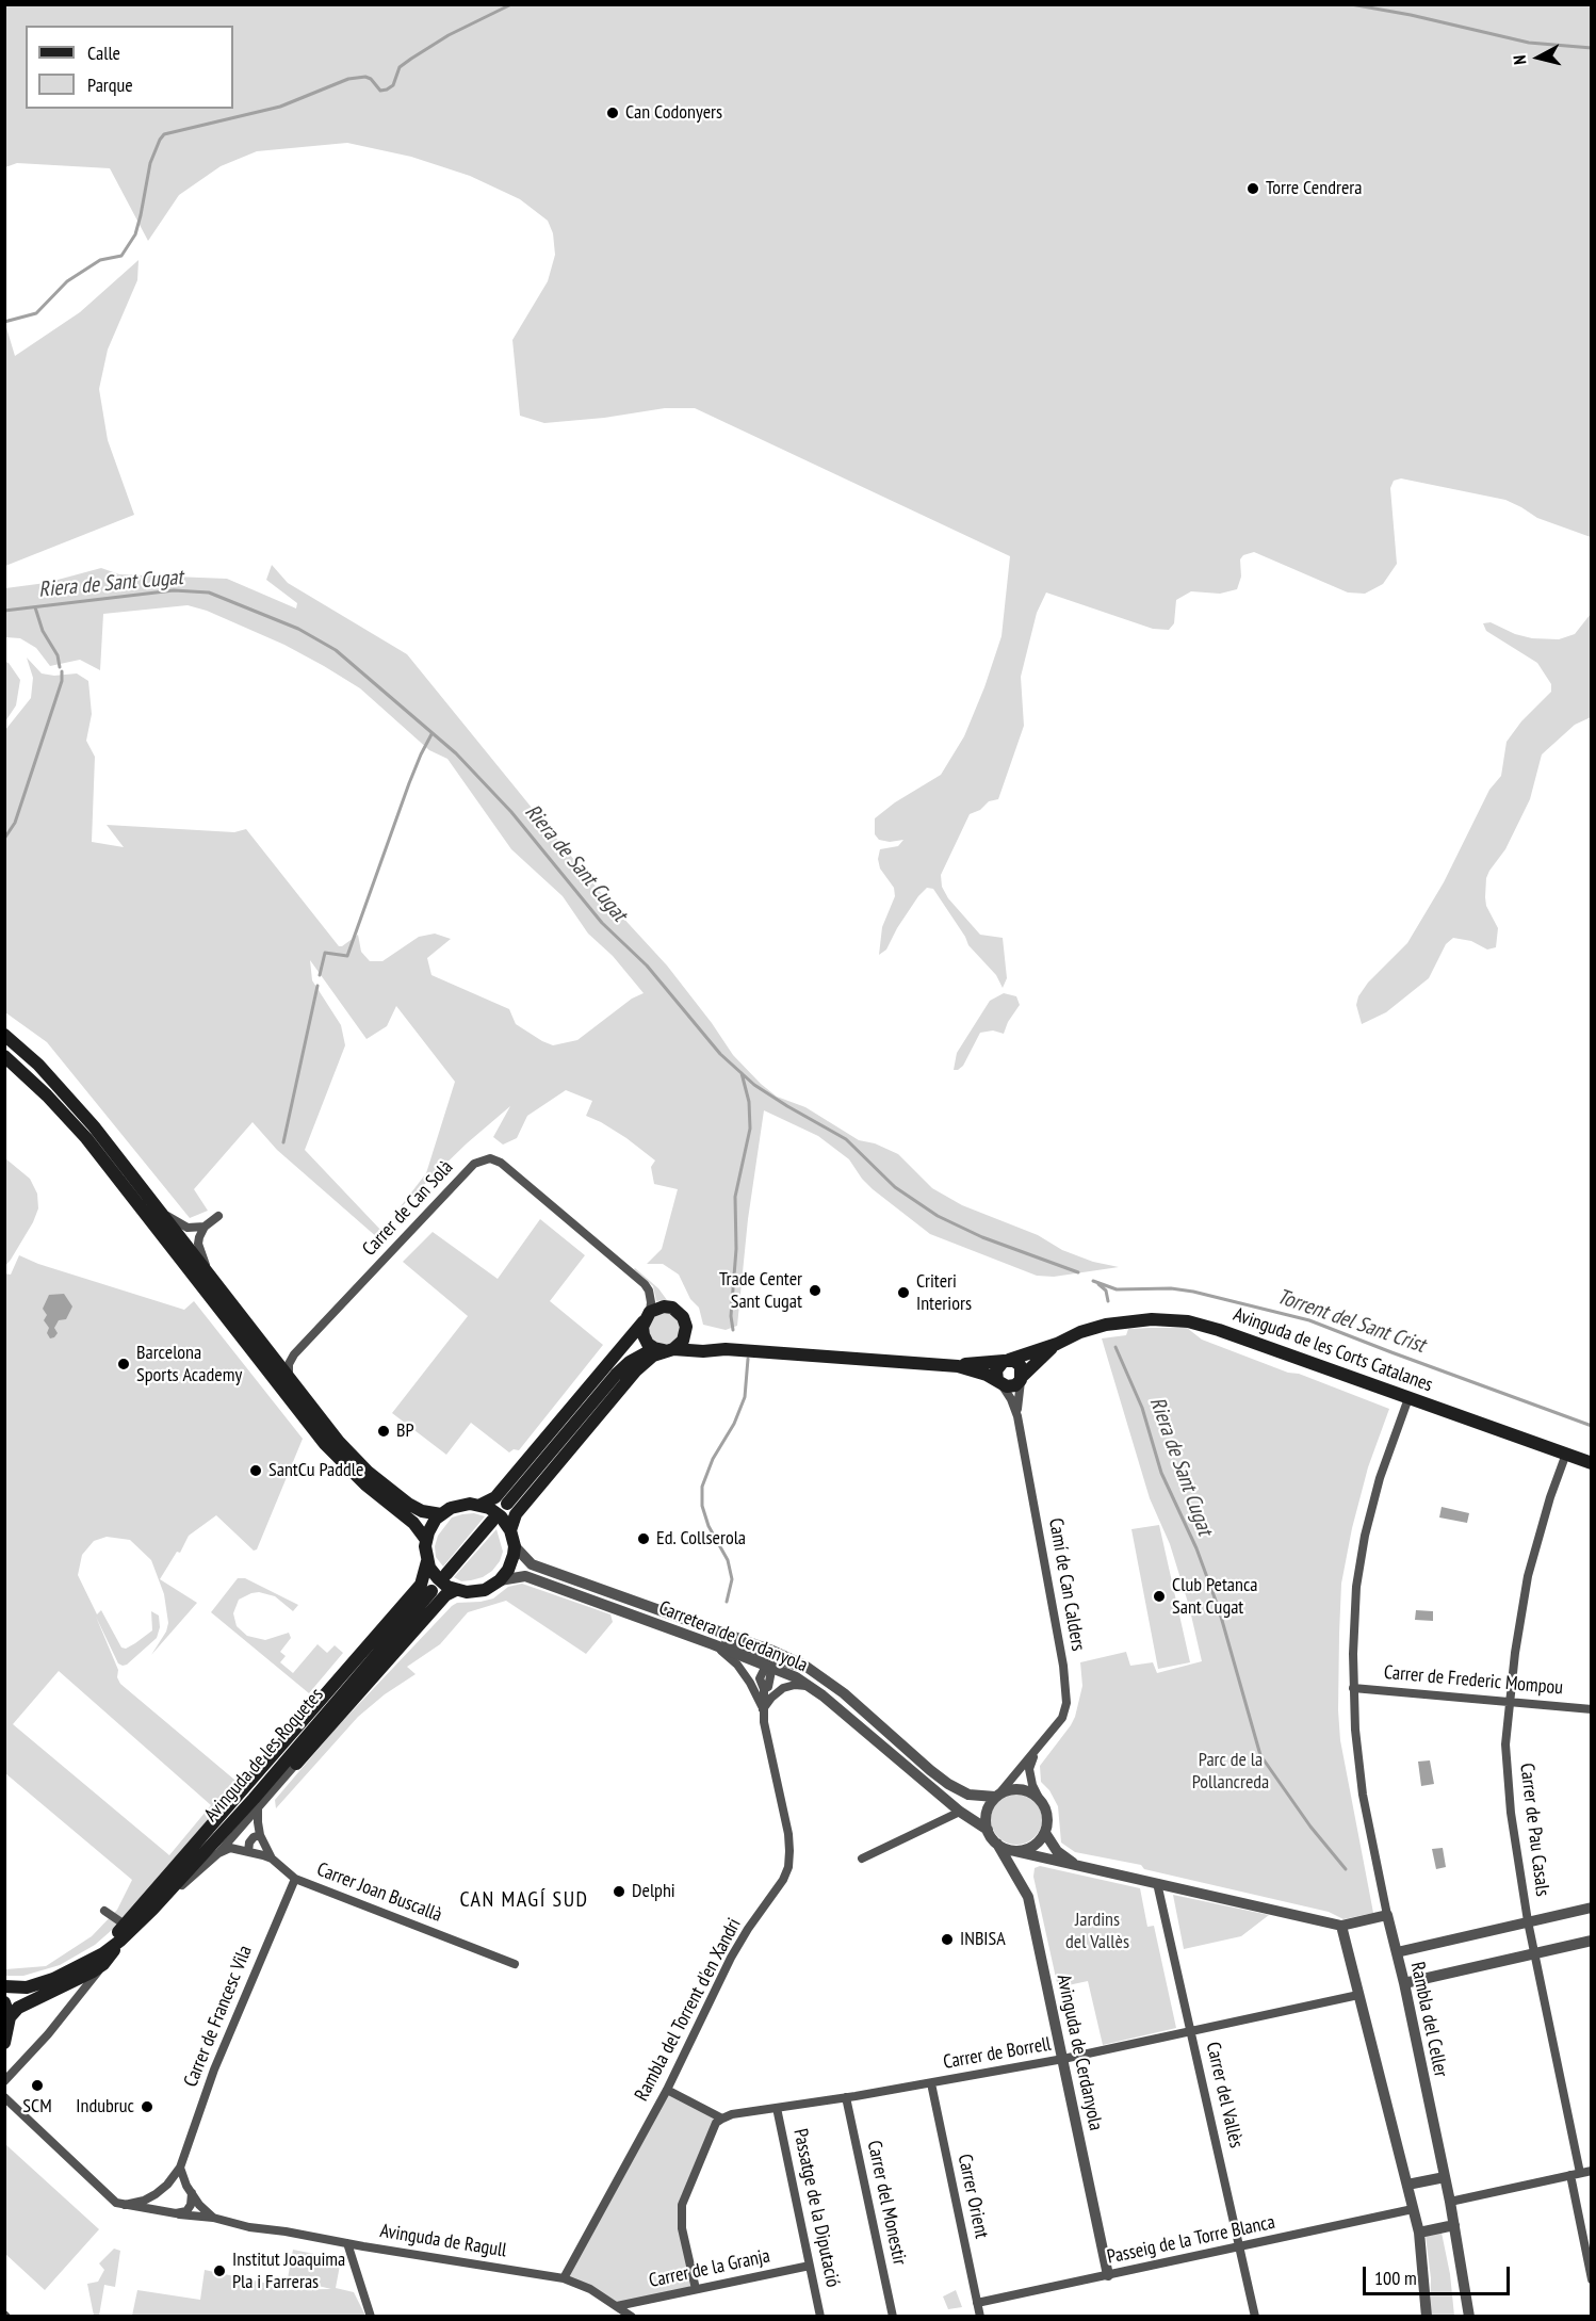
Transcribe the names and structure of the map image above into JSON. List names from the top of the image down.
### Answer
{
  "streets": {
    "main road": ["Avinguda de les Corts Catalanes", "Avinguda de les Roquetes"],
    "street": [
      "Carrer de Can Solà",
      "Camí de Can Calders",
      "Carretera de Cerdanyola",
      "Carrer de Frederic Mompou",
      "Carrer de Pau Casals",
      "Carrer Joan Buscallà",
      "Rambla del Torrent d'en Xandri",
      "Carrer de Francesc Vila",
      "Rambla del Celler",
      "Avinguda de Cerdanyola",
      "Carrer de Borrell",
      "Carrer del Vallès",
      "Carrer Orient",
      "Carrer del Monestir",
      "Passatge de la Diputació",
      "Passeig de la Torre Blanca",
      "Avinguda de Ragull",
      "Carrer de la Granja"
    ]
  },
  "crossings": [
    ["Carrer de Can Solà", "Avinguda de les Corts Catalanes"],
    ["Avinguda de les Corts Catalanes", "Camí de Can Calders"],
    ["Avinguda de les Corts Catalanes", "Carrer de Pau Casals"],
    ["Camí de Can Calders", "Carretera de Cerdanyola"],
    ["Camí de Can Calders", "Avinguda de Cerdanyola"],
    ["Carretera de Cerdanyola", "Rambla del Torrent d'en Xandri"],
    ["Carretera de Cerdanyola", "Avinguda de Cerdanyola"],
    ["Carrer de Frederic Mompou", "Carrer de Pau Casals"],
    ["Carrer Joan Buscallà", "Carrer de Francesc Vila"],
    ["Rambla del Torrent d'en Xandri", "Avinguda de Ragull"],
    ["Avinguda de Cerdanyola", "Carrer de Borrell"],
    ["Avinguda de Cerdanyola", "Passeig de la Torre Blanca"],
    ["Carrer de Borrell", "Carrer del Vallès"],
    ["Carrer de Borrell", "Carrer Orient"],
    ["Carrer de Borrell", "Carrer del Monestir"],
    ["Carrer de Borrell", "Passatge de la Diputació"],
    ["Carrer del Vallès", "Passeig de la Torre Blanca"],
    ["Carrer Orient", "Passeig de la Torre Blanca"],
    ["Passatge de la Diputació", "Carrer de la Granja"],
    ["Avinguda de Ragull", "Carrer de la Granja"]
  ],
  "districts": ["CAN MAGÍ SUD"],
  "water": ["Riera de Sant Cugat", "Torrent del Sant Crist"],
  "parks": ["Parc de la Pollancreda", "Jardins del Vallès"],
  "places": [
    "Can Codonyers",
    "Torre Cendrera",
    "Trade Center Sant Cugat",
    "Criteri Interiors",
    "Barcelona Sports Academy",
    "BP",
    "SantCu Paddle",
    "Ed. Collserola",
    "Club Petanca Sant Cugat",
    "Delphi",
    "INBISA",
    "SCM",
    "Indubruc",
    "Institut Joaquima Pla i Farreras"
  ],
  "legend": ["Calle", "Parque"],
  "scale_bar": "100 m",
  "north": "left"
}
